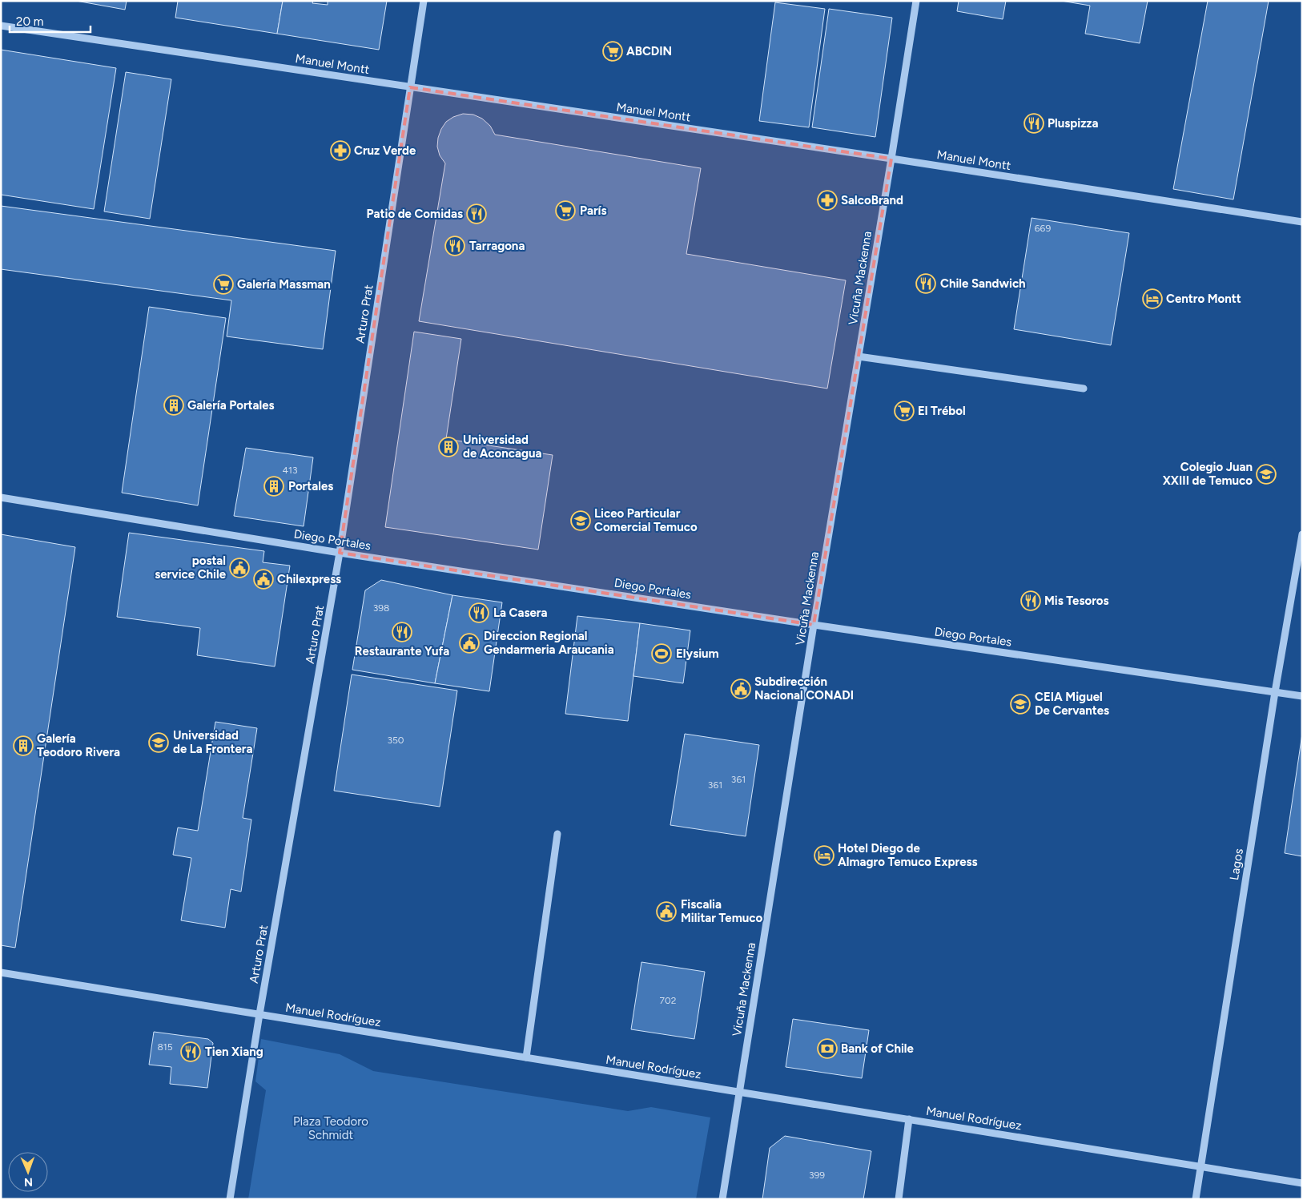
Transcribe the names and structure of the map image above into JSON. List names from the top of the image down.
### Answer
{
  "streets": {
    "street": [
      "Manuel Montt",
      "Vicuña Mackenna",
      "Arturo Prat",
      "Diego Portales",
      "Lagos",
      "Manuel Rodríguez"
    ]
  },
  "crossings": [
    ["Manuel Montt", "Vicuña Mackenna"],
    ["Manuel Montt", "Arturo Prat"],
    ["Vicuña Mackenna", "Diego Portales"],
    ["Vicuña Mackenna", "Manuel Rodríguez"],
    ["Arturo Prat", "Diego Portales"],
    ["Arturo Prat", "Manuel Rodríguez"],
    ["Diego Portales", "Lagos"],
    ["Lagos", "Manuel Rodríguez"]
  ],
  "parks": ["Plaza Teodoro Schmidt"],
  "places": {
    "supermarket": [
      "ABCDIN",
      "París",
      "Galería Massman",
      "El Trébol"
    ],
    "restaurant": [
      "Pluspizza",
      "Patio de Comidas",
      "Tarragona",
      "Chile Sandwich",
      "Mis Tesoros",
      "La Casera",
      "Restaurante Yufa",
      "Tien Xiang"
    ],
    "pharmacy": ["Cruz Verde", "SalcoBrand"],
    "hotel": ["Centro Montt", "Hotel Diego de Almagro Temuco Express"],
    "building": [
      "Galería Portales",
      "Universidad de Aconcagua",
      "Portales",
      "Galería Teodoro Rivera"
    ],
    "school or university": [
      "Colegio Juan XXIII de Temuco",
      "Liceo Particular Comercial Temuco",
      "CEIA Miguel De Cervantes",
      "Universidad de La Frontera"
    ],
    "public building": [
      "postal service Chile",
      "Chilexpress",
      "Direccion Regional Gendarmeria Araucania",
      "Subdirección Nacional CONADI",
      "Fiscalia Militar Temuco"
    ],
    "sports": ["Elysium"],
    "bank": ["Bank of Chile"]
  },
  "house_numbers": [
    "669",
    "413",
    "398",
    "350",
    "361",
    "361",
    "702",
    "815",
    "399"
  ],
  "scale_bar": "20 m",
  "north": "bottom"
}
